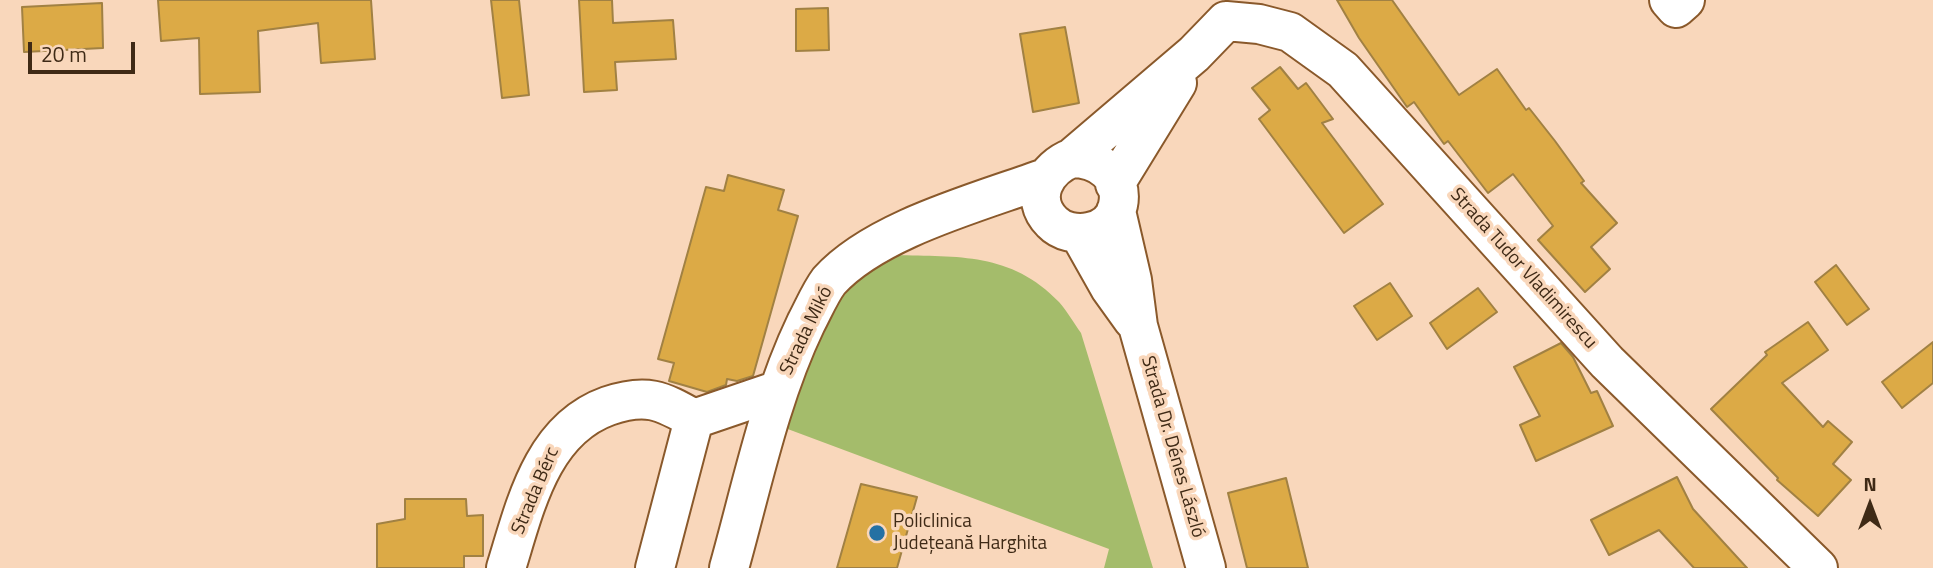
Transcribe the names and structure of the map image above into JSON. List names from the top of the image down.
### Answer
{
  "streets": {
    "street": [
      "Strada Tudor Vladimirescu",
      "Strada Mikó",
      "Strada Dr. Dénes László",
      "Strada Bérc"
    ]
  },
  "crossings": [
    ["Strada Mikó", "Strada Bérc"]
  ],
  "places": ["Policlinica Județeană Harghita"],
  "scale_bar": "20 m",
  "north": "top"
}
